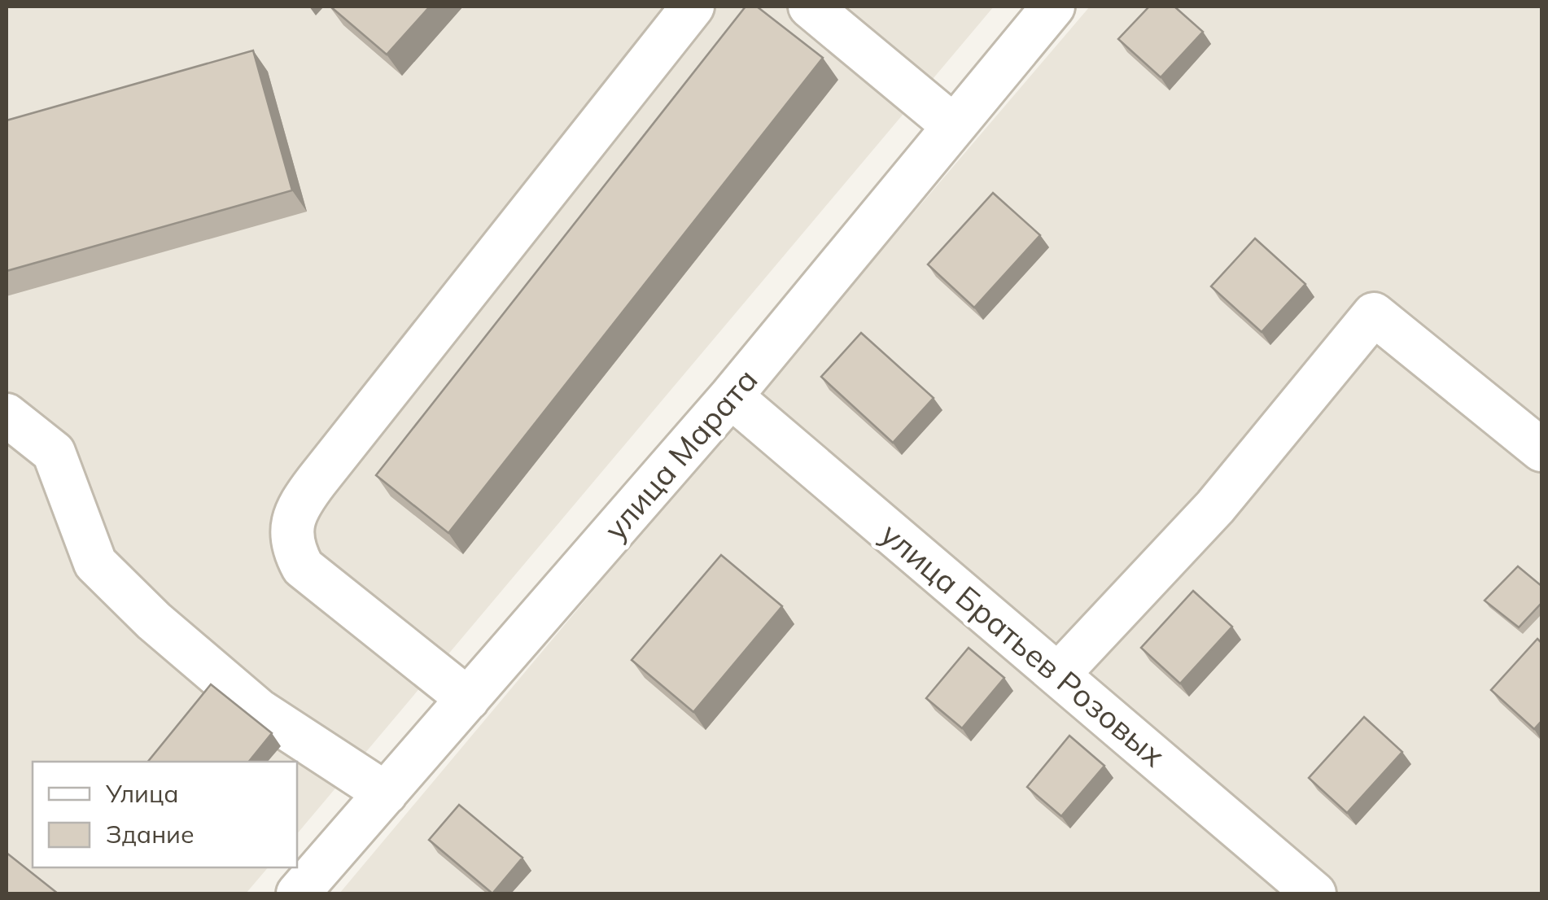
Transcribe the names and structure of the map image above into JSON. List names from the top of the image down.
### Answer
{
  "streets": {
    "street": ["улица Марата", "улица Братьев Розовых"]
  },
  "crossings": [
    ["улица Марата", "улица Братьев Розовых"]
  ],
  "legend": ["Улица", "Здание"]
}
